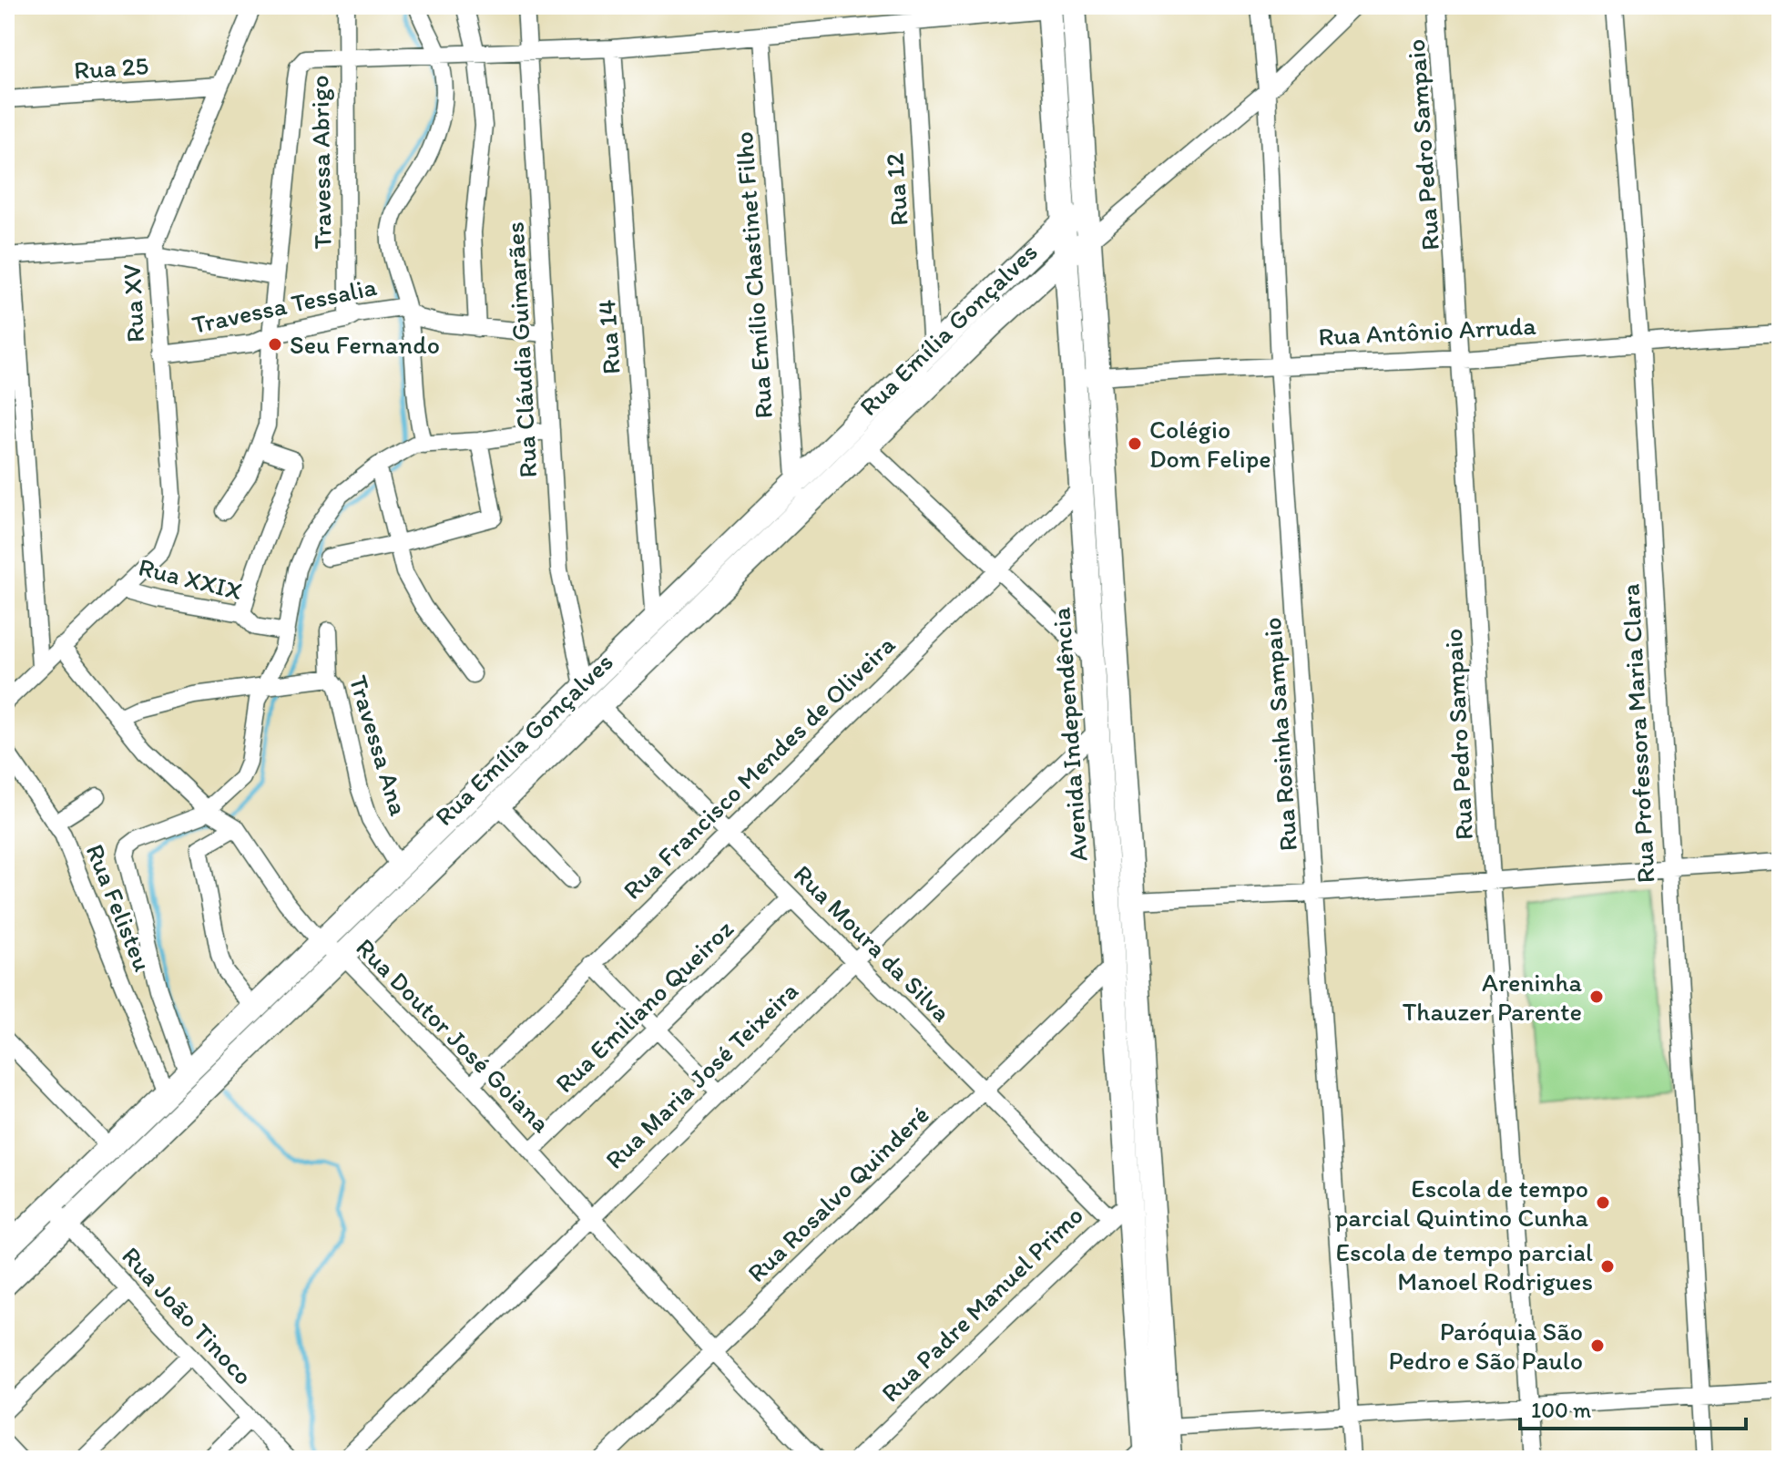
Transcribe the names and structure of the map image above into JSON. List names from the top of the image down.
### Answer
{
  "streets": {
    "main road": ["Rua Emília Gonçalves", "Avenida Independência"],
    "street": [
      "Rua 25",
      "Rua Pedro Sampaio",
      "Travessa Abrigo",
      "Rua 12",
      "Rua Emílio Chastinet Filho",
      "Rua XV",
      "Travessa Tessalia",
      "Rua Antônio Arruda",
      "Rua 14",
      "Rua Cláudia Guimarães",
      "Rua XXIX",
      "Rua Professora Maria Clara",
      "Rua Rosinha Sampaio",
      "Travessa Ana",
      "Rua Francisco Mendes de Oliveira",
      "Rua Felisteu",
      "Rua Moura da Silva",
      "Rua Emiliano Queiroz",
      "Rua Doutor José Goiana",
      "Rua Maria José Teixeira",
      "Rua Rosalvo Quinderé",
      "Rua Padre Manuel Primo",
      "Rua João Tinoco"
    ]
  },
  "crossings": [
    ["Rua 25", "Rua XV"],
    ["Rua Pedro Sampaio", "Rua Antônio Arruda"],
    ["Travessa Abrigo", "Travessa Tessalia"],
    ["Rua 12", "Rua Emília Gonçalves"],
    ["Rua Emílio Chastinet Filho", "Rua Emília Gonçalves"],
    ["Rua XV", "Travessa Tessalia"],
    ["Rua XV", "Rua XXIX"],
    ["Travessa Tessalia", "Rua Cláudia Guimarães"],
    ["Rua Emília Gonçalves", "Rua 14"],
    ["Rua Emília Gonçalves", "Rua Cláudia Guimarães"],
    ["Rua Emília Gonçalves", "Avenida Independência"],
    ["Rua Emília Gonçalves", "Travessa Ana"],
    ["Rua Emília Gonçalves", "Rua Felisteu"],
    ["Rua Emília Gonçalves", "Rua Moura da Silva"],
    ["Rua Emília Gonçalves", "Rua Doutor José Goiana"],
    ["Rua Emília Gonçalves", "Rua João Tinoco"],
    ["Rua Antônio Arruda", "Rua Professora Maria Clara"],
    ["Rua Antônio Arruda", "Avenida Independência"],
    ["Rua Antônio Arruda", "Rua Rosinha Sampaio"],
    ["Rua Cláudia Guimarães", "Rua Moura da Silva"],
    ["Rua XXIX", "Rua Doutor José Goiana"],
    ["Avenida Independência", "Rua Francisco Mendes de Oliveira"],
    ["Avenida Independência", "Rua Moura da Silva"],
    ["Avenida Independência", "Rua Maria José Teixeira"],
    ["Avenida Independência", "Rua Rosalvo Quinderé"],
    ["Avenida Independência", "Rua Padre Manuel Primo"],
    ["Rua Francisco Mendes de Oliveira", "Rua Moura da Silva"],
    ["Rua Francisco Mendes de Oliveira", "Rua Doutor José Goiana"],
    ["Rua Moura da Silva", "Rua Emiliano Queiroz"],
    ["Rua Moura da Silva", "Rua Maria José Teixeira"],
    ["Rua Moura da Silva", "Rua Rosalvo Quinderé"],
    ["Rua Moura da Silva", "Rua Padre Manuel Primo"],
    ["Rua Emiliano Queiroz", "Rua Doutor José Goiana"],
    ["Rua Doutor José Goiana", "Rua Maria José Teixeira"],
    ["Rua Doutor José Goiana", "Rua Rosalvo Quinderé"]
  ],
  "places": [
    "Seu Fernando",
    "Colégio Dom Felipe",
    "Areninha Thauzer Parente",
    "Escola de tempo parcial Quintino Cunha",
    "Escola de tempo parcial Manoel Rodrigues",
    "Paróquia São Pedro e São Paulo"
  ],
  "scale_bar": "100 m"
}
